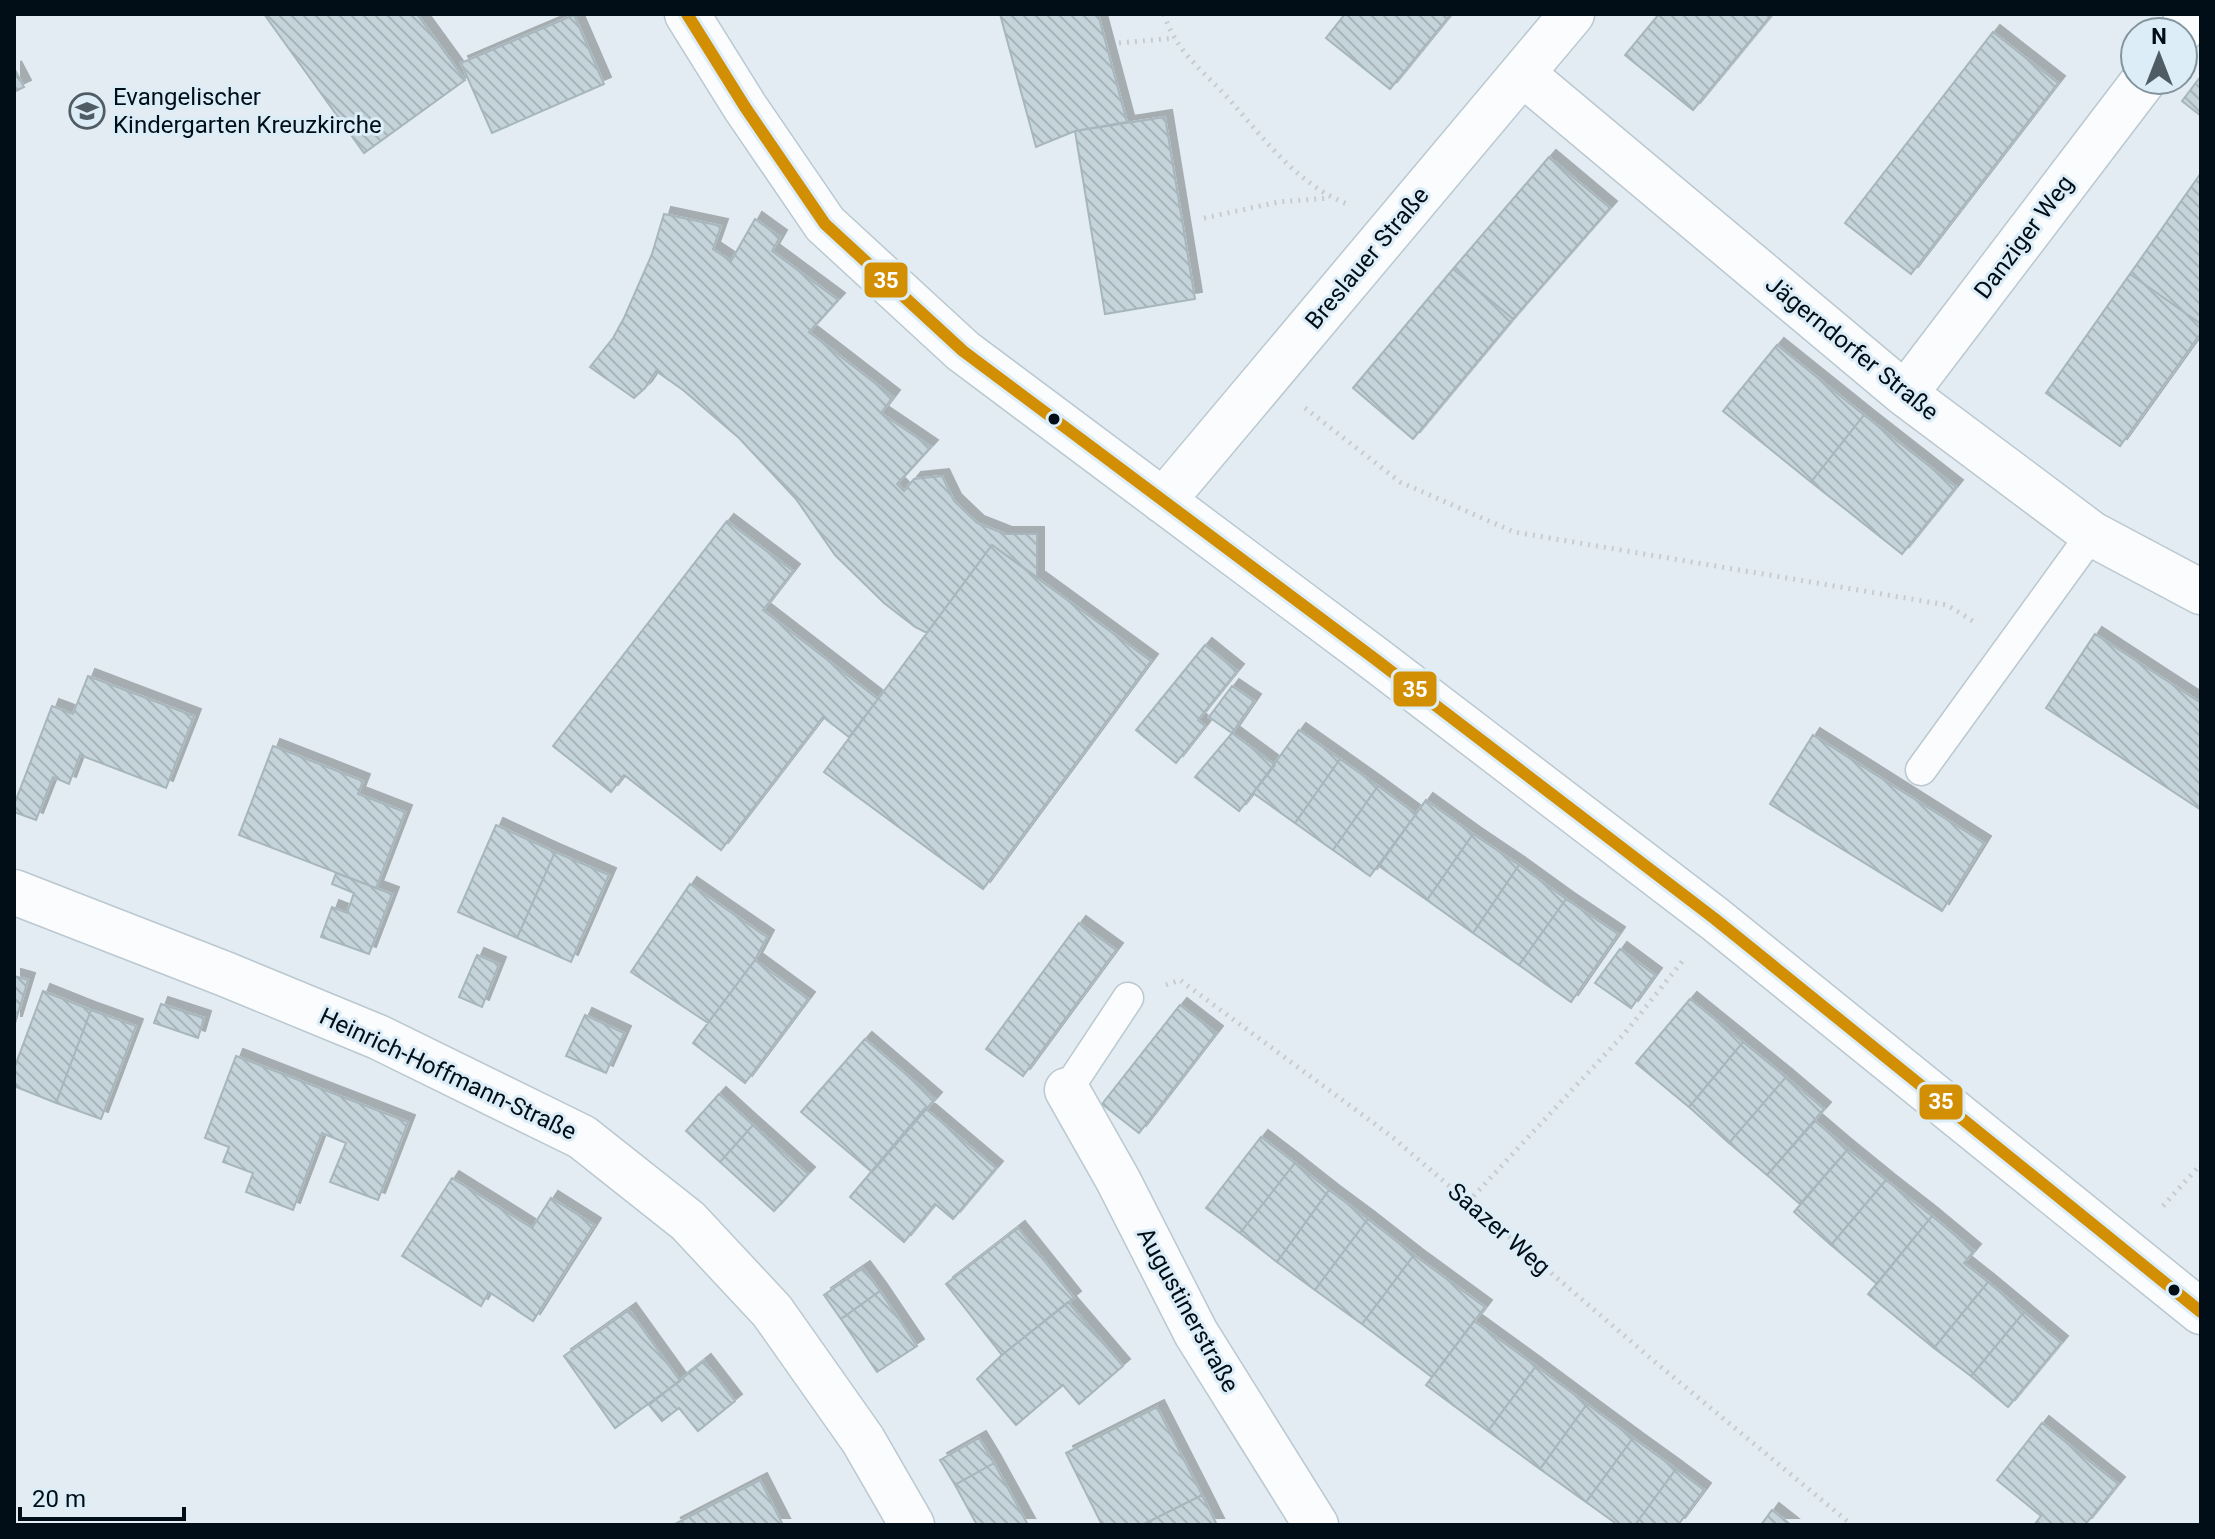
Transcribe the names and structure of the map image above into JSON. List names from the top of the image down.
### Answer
{
  "streets": {
    "street": [
      "Danziger Weg",
      "Breslauer Straße",
      "Jägerndorfer Straße",
      "Heinrich-Hoffmann-Straße",
      "Augustinerstraße"
    ],
    "path": ["Saazer Weg"]
  },
  "crossings": [
    ["Danziger Weg", "Jägerndorfer Straße"],
    ["Breslauer Straße", "Jägerndorfer Straße"]
  ],
  "places": {
    "school or university": ["Evangelischer Kindergarten Kreuzkirche"]
  },
  "lines": ["transit line 35"],
  "scale_bar": "20 m",
  "north": "top"
}
